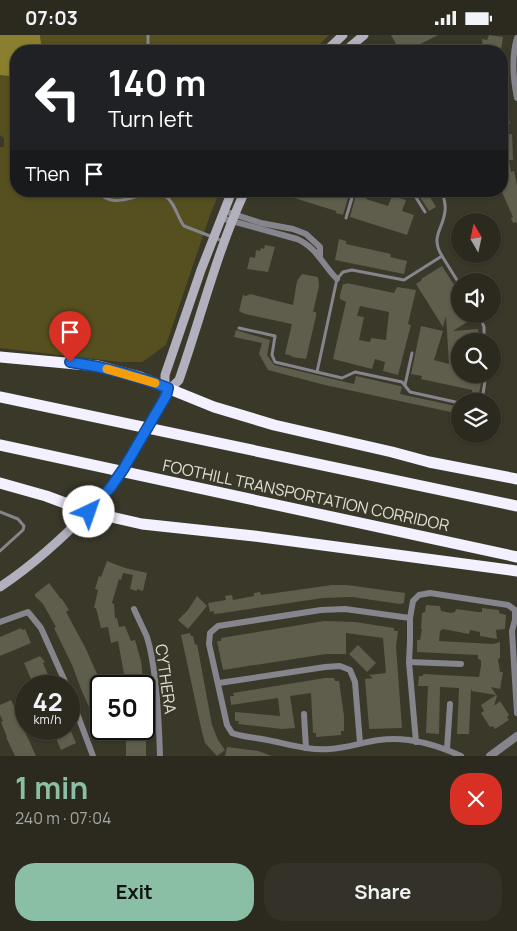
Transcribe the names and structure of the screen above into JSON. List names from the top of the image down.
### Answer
{
  "streets": {
    "highway": ["FOOTHILL TRANSPORTATION CORRIDOR"],
    "street": ["CYTHERA"]
  },
  "north": "top",
  "page": {
    "status": "07:03",
    "turn": ["140 m", "Turn left"],
    "then": "Then",
    "speed": "42 km/h",
    "limit": "50",
    "heading": ["1 min", "240 m · 07:04"],
    "buttons": ["Exit", "Share"]
  }
}
